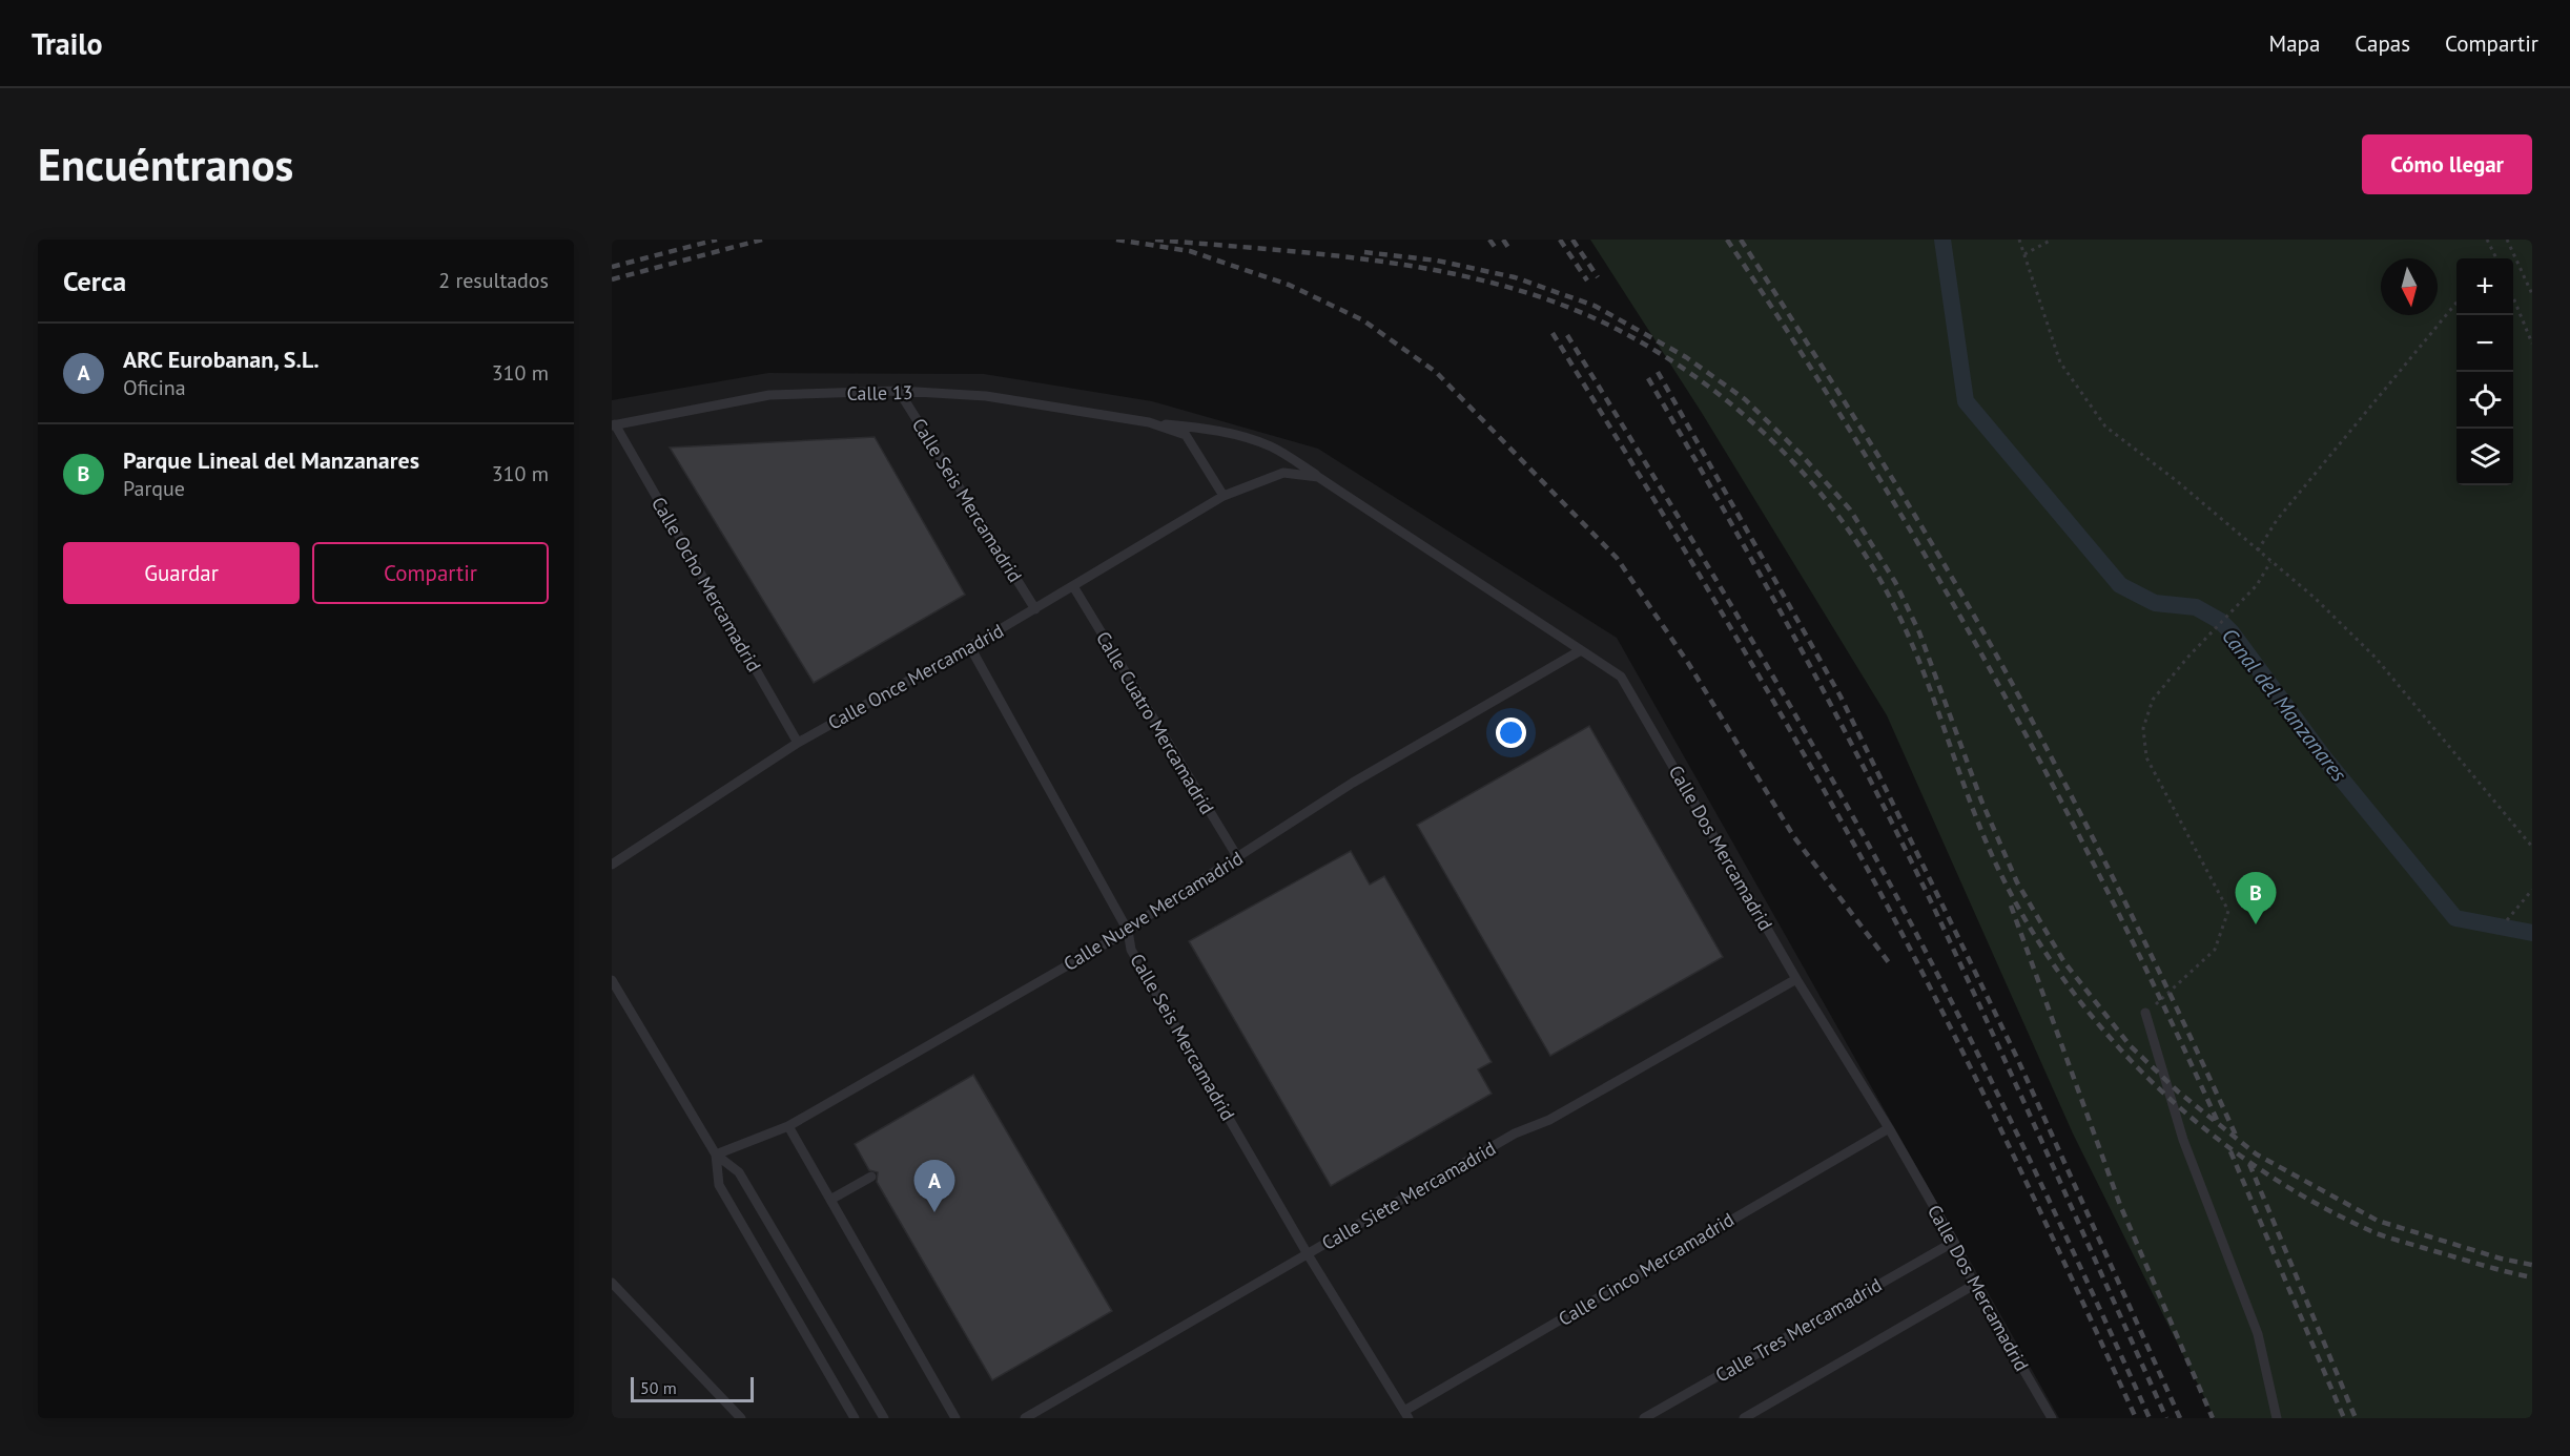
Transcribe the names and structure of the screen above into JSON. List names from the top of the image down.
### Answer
{
  "streets": {
    "lane": [
      "Calle 13",
      "Calle Seis Mercamadrid",
      "Calle Ocho Mercamadrid",
      "Calle Once Mercamadrid",
      "Calle Cuatro Mercamadrid",
      "Calle Dos Mercamadrid",
      "Calle Nueve Mercamadrid",
      "Calle Siete Mercamadrid",
      "Calle Cinco Mercamadrid",
      "Calle Tres Mercamadrid"
    ]
  },
  "crossings": [
    ["Calle 13", "Calle Seis Mercamadrid"],
    ["Calle 13", "Calle Ocho Mercamadrid"],
    ["Calle 13", "Calle Once Mercamadrid"],
    ["Calle 13", "Calle Dos Mercamadrid"],
    ["Calle Seis Mercamadrid", "Calle Once Mercamadrid"],
    ["Calle Seis Mercamadrid", "Calle Nueve Mercamadrid"],
    ["Calle Seis Mercamadrid", "Calle Siete Mercamadrid"],
    ["Calle Seis Mercamadrid", "Calle Cinco Mercamadrid"],
    ["Calle Ocho Mercamadrid", "Calle Once Mercamadrid"],
    ["Calle Once Mercamadrid", "Calle Cuatro Mercamadrid"],
    ["Calle Once Mercamadrid", "Calle Dos Mercamadrid"],
    ["Calle Cuatro Mercamadrid", "Calle Nueve Mercamadrid"],
    ["Calle Dos Mercamadrid", "Calle Nueve Mercamadrid"],
    ["Calle Dos Mercamadrid", "Calle Siete Mercamadrid"],
    ["Calle Dos Mercamadrid", "Calle Cinco Mercamadrid"],
    ["Calle Dos Mercamadrid", "Calle Tres Mercamadrid"]
  ],
  "water": ["Canal del Manzanares"],
  "scale_bar": "50 m",
  "north": "bottom",
  "page": {
    "header": "Trailo",
    "nav": ["Mapa", "Capas", "Compartir"],
    "buttons": [
      "Cómo llegar",
      ["Guardar", "Compartir"]
    ],
    "title": "Encuéntranos",
    "heading": ["Cerca", "2 resultados"],
    "map_buttons": ["+", "−"],
    "list": [
      {
        "mark": "A",
        "name": "ARC Eurobanan, S.L.",
        "note": "Oficina",
        "value": "310 m"
      },
      {
        "mark": "B",
        "name": "Parque Lineal del Manzanares",
        "note": "Parque",
        "value": "310 m"
      }
    ],
    "pins": ["B", "A"],
    "scale": "50 m"
  }
}
